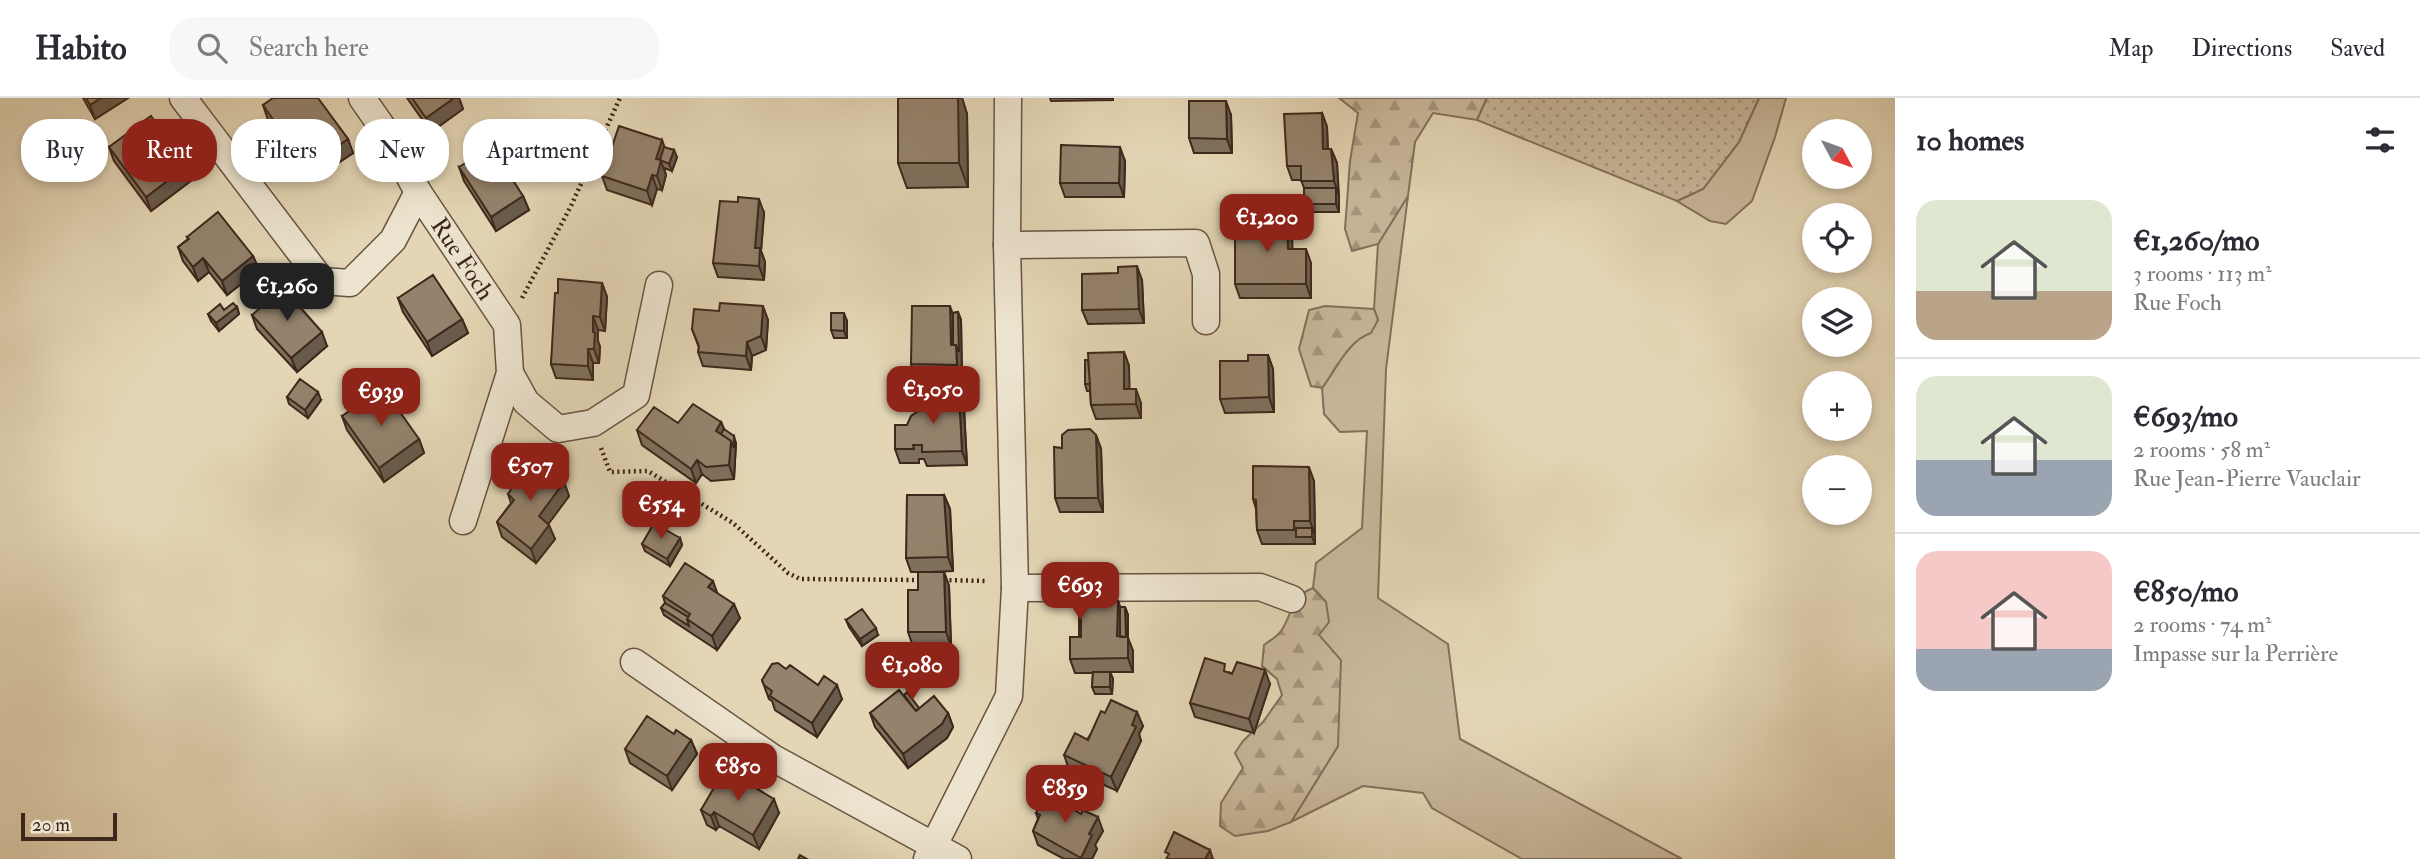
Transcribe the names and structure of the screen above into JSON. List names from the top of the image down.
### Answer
{
  "streets": {
    "street": ["Rue Foch"]
  },
  "scale_bar": "20 m",
  "north": "bottom right",
  "page": {
    "header": "Habito",
    "search": "Search here",
    "nav": ["Map", "Directions", "Saved"],
    "heading": "10 homes",
    "map_buttons": ["+", "−"],
    "chip": [
      "Buy",
      "Rent",
      "Filters",
      "New",
      "Apartment"
    ],
    "list": [
      {
        "name": "€1,260/mo",
        "note": "3 rooms · 113 m² · Rue Foch"
      },
      {
        "name": "€693/mo",
        "note": "2 rooms · 58 m² · Rue Jean-Pierre Vauclair"
      },
      {
        "name": "€850/mo",
        "note": "2 rooms · 74 m² · Impasse sur la Perrière"
      }
    ],
    "price": [
      "€1,200",
      "€1,260",
      "€1,050",
      "€939",
      "€507",
      "€554",
      "€693",
      "€1,080",
      "€850",
      "€859"
    ],
    "scale": "20 m"
  }
}
